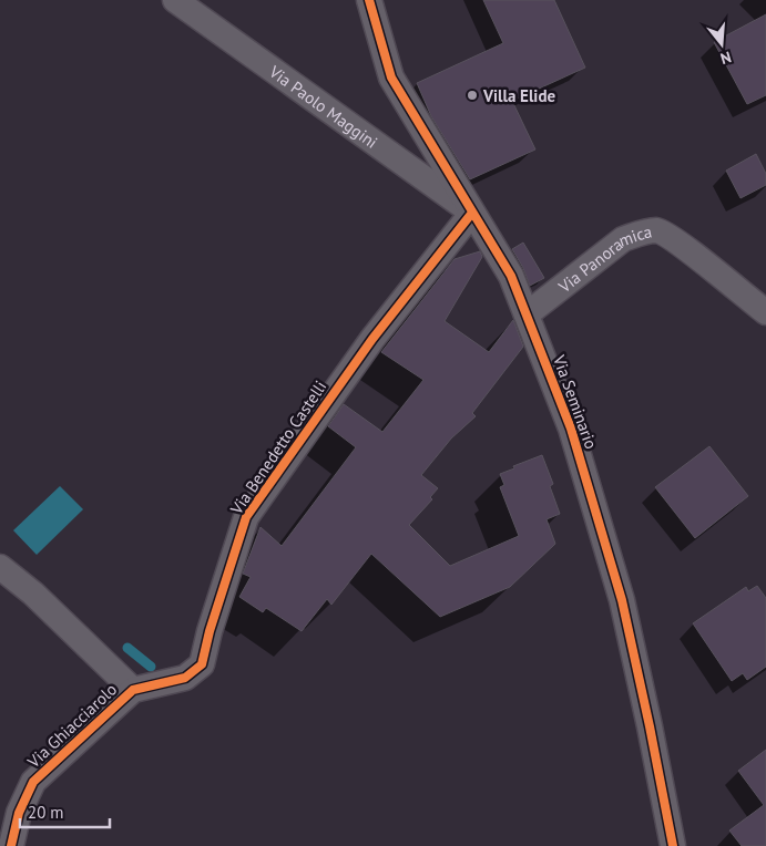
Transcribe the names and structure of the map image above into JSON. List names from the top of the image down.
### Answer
{
  "streets": {
    "street": [
      "Via Paolo Maggini",
      "Via Panoramica",
      "Via Seminario",
      "Via Benedetto Castelli",
      "Via Ghiacciarolo"
    ]
  },
  "crossings": [
    ["Via Paolo Maggini", "Via Seminario"],
    ["Via Paolo Maggini", "Via Benedetto Castelli"],
    ["Via Panoramica", "Via Seminario"],
    ["Via Seminario", "Via Benedetto Castelli"],
    ["Via Benedetto Castelli", "Via Ghiacciarolo"]
  ],
  "places": ["Villa Elide"],
  "scale_bar": "20 m",
  "north": "bottom"
}
